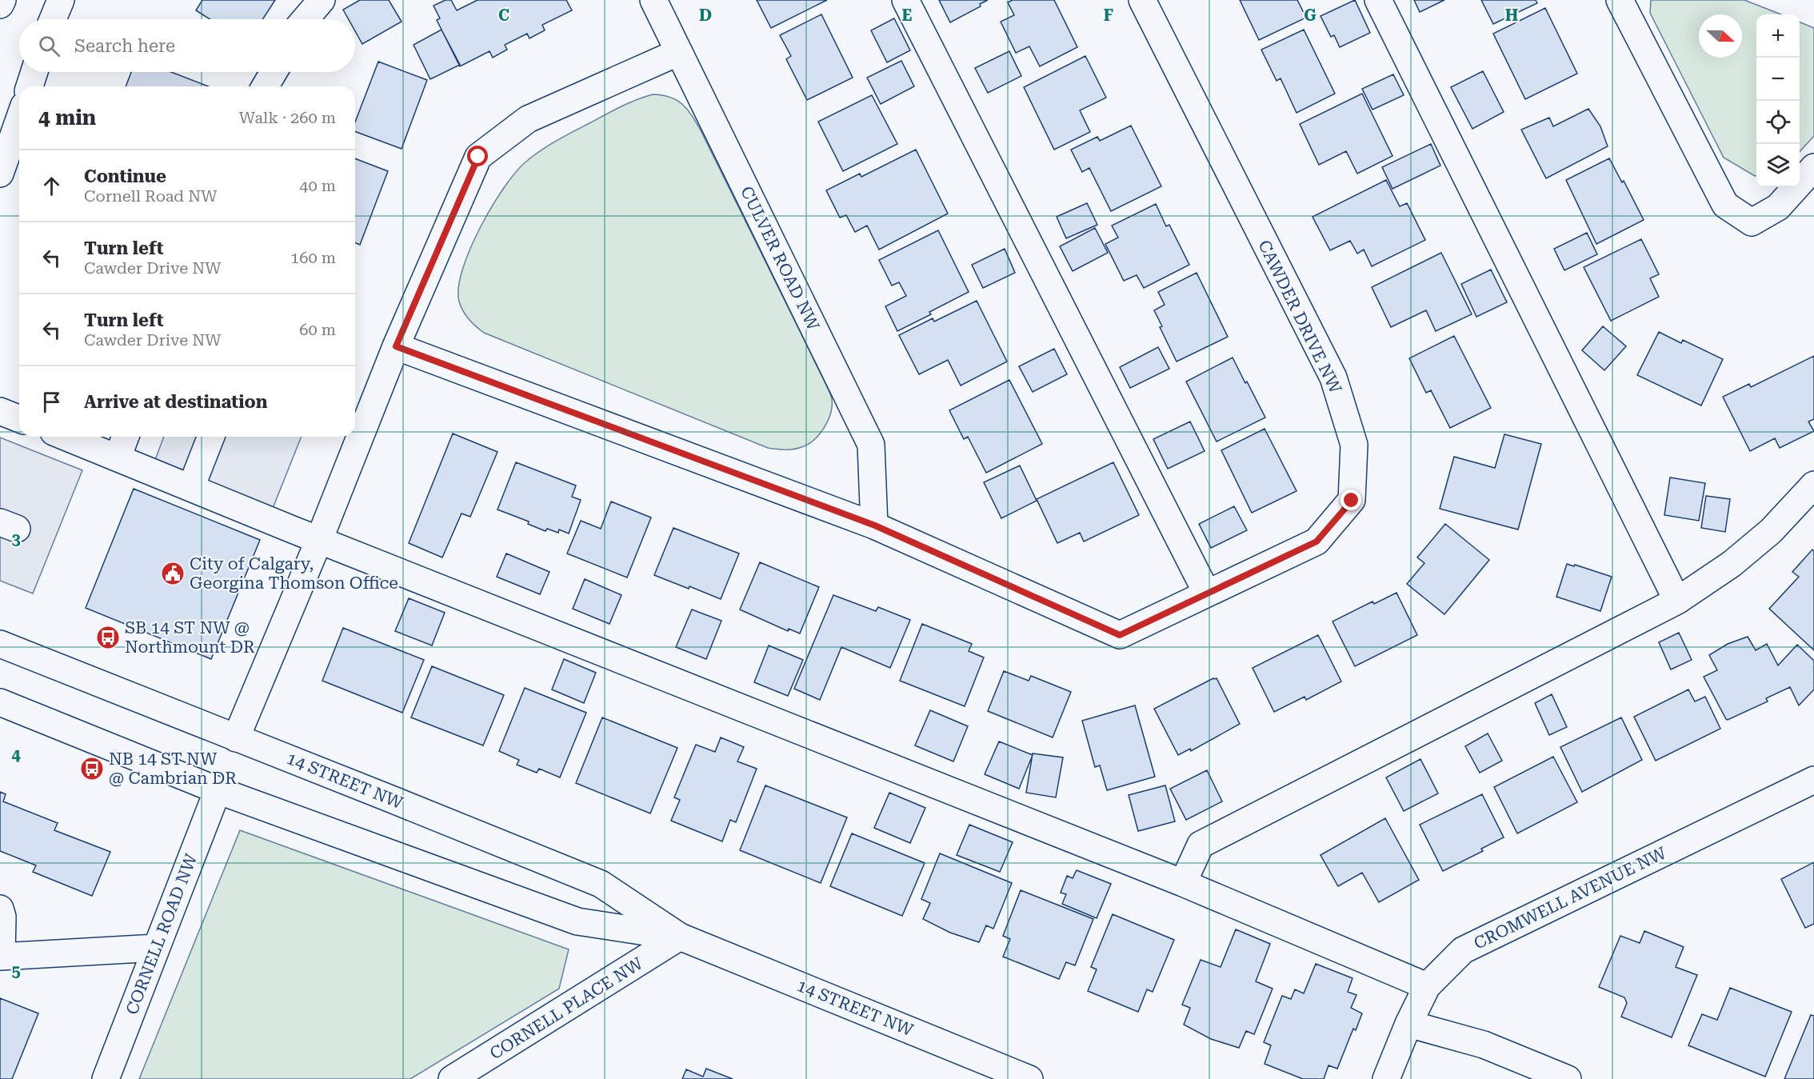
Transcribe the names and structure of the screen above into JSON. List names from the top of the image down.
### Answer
{
  "streets": {
    "street": [
      "CULVER ROAD NW",
      "CAWDER DRIVE NW",
      "14 STREET NW",
      "CROMWELL AVENUE NW",
      "CORNELL ROAD NW",
      "CORNELL PLACE NW"
    ]
  },
  "crossings": [
    ["CULVER ROAD NW", "CAWDER DRIVE NW"],
    ["14 STREET NW", "CORNELL ROAD NW"],
    ["14 STREET NW", "CORNELL PLACE NW"]
  ],
  "places": {
    "public building": ["City of Calgary, Georgina Thomson Office"],
    "bus stop": ["SB 14 ST NW @ Northmount DR", "NB 14 ST NW @ Cambrian DR"]
  },
  "north": "right",
  "page": {
    "map_buttons": ["+", "−"],
    "search": "Search here",
    "heading": ["4 min", "Walk · 260 m"],
    "list": [
      ["Continue", "Cornell Road NW", "40 m"],
      ["Turn left", "Cawder Drive NW", "160 m"],
      ["Turn left", "Cawder Drive NW", "60 m"],
      "Arrive at destination"
    ]
  },
  "grid": {
    "columns": [
      "C",
      "D",
      "E",
      "F",
      "G",
      "H"
    ],
    "rows": ["3", "4", "5"]
  }
}
